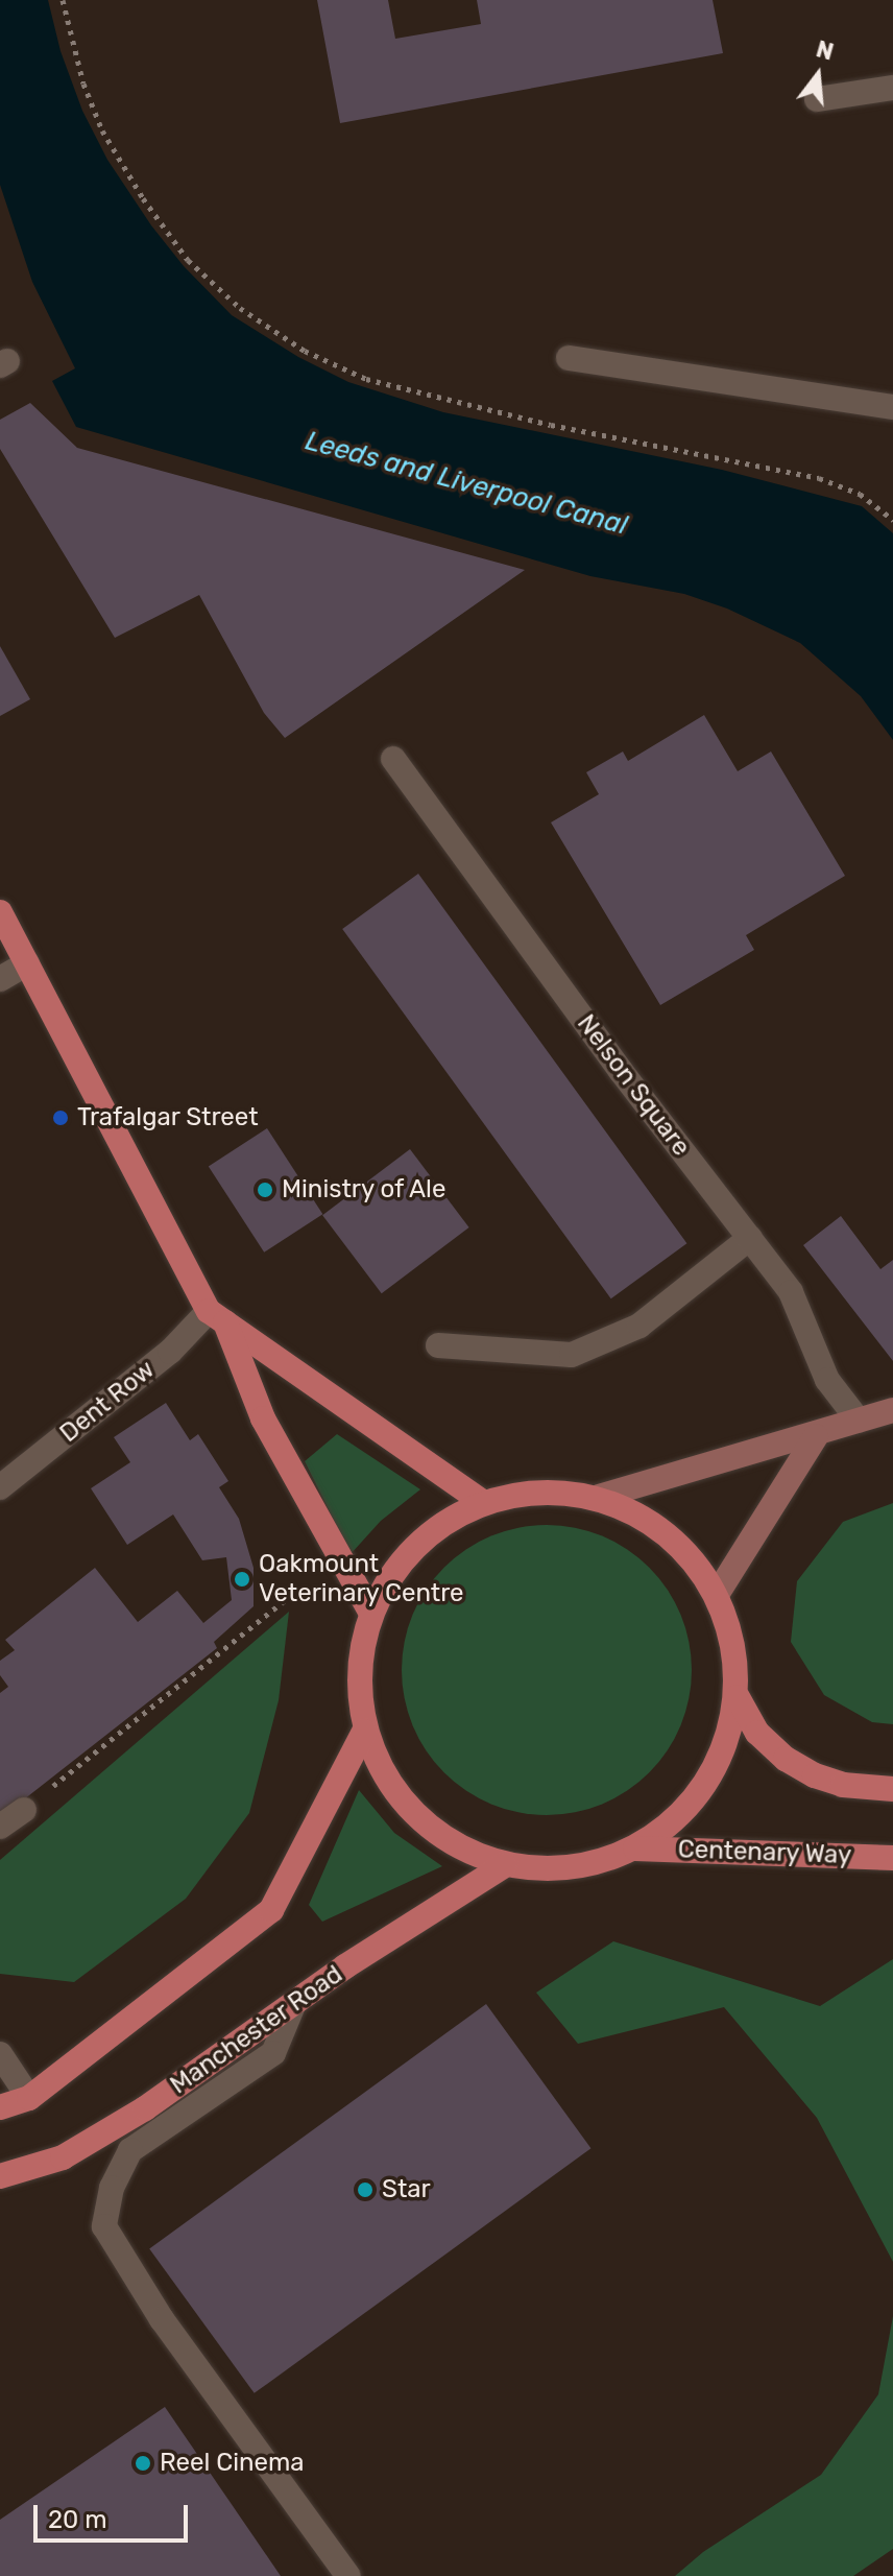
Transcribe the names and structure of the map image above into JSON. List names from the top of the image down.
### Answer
{
  "streets": {
    "main road": ["Centenary Way", "Manchester Road"],
    "street": ["Nelson Square", "Dent Row"]
  },
  "water": ["Leeds and Liverpool Canal"],
  "places": [
    "Trafalgar Street",
    "Ministry of Ale",
    "Oakmount Veterinary Centre",
    "Star",
    "Reel Cinema"
  ],
  "scale_bar": "20 m",
  "north": "top"
}
